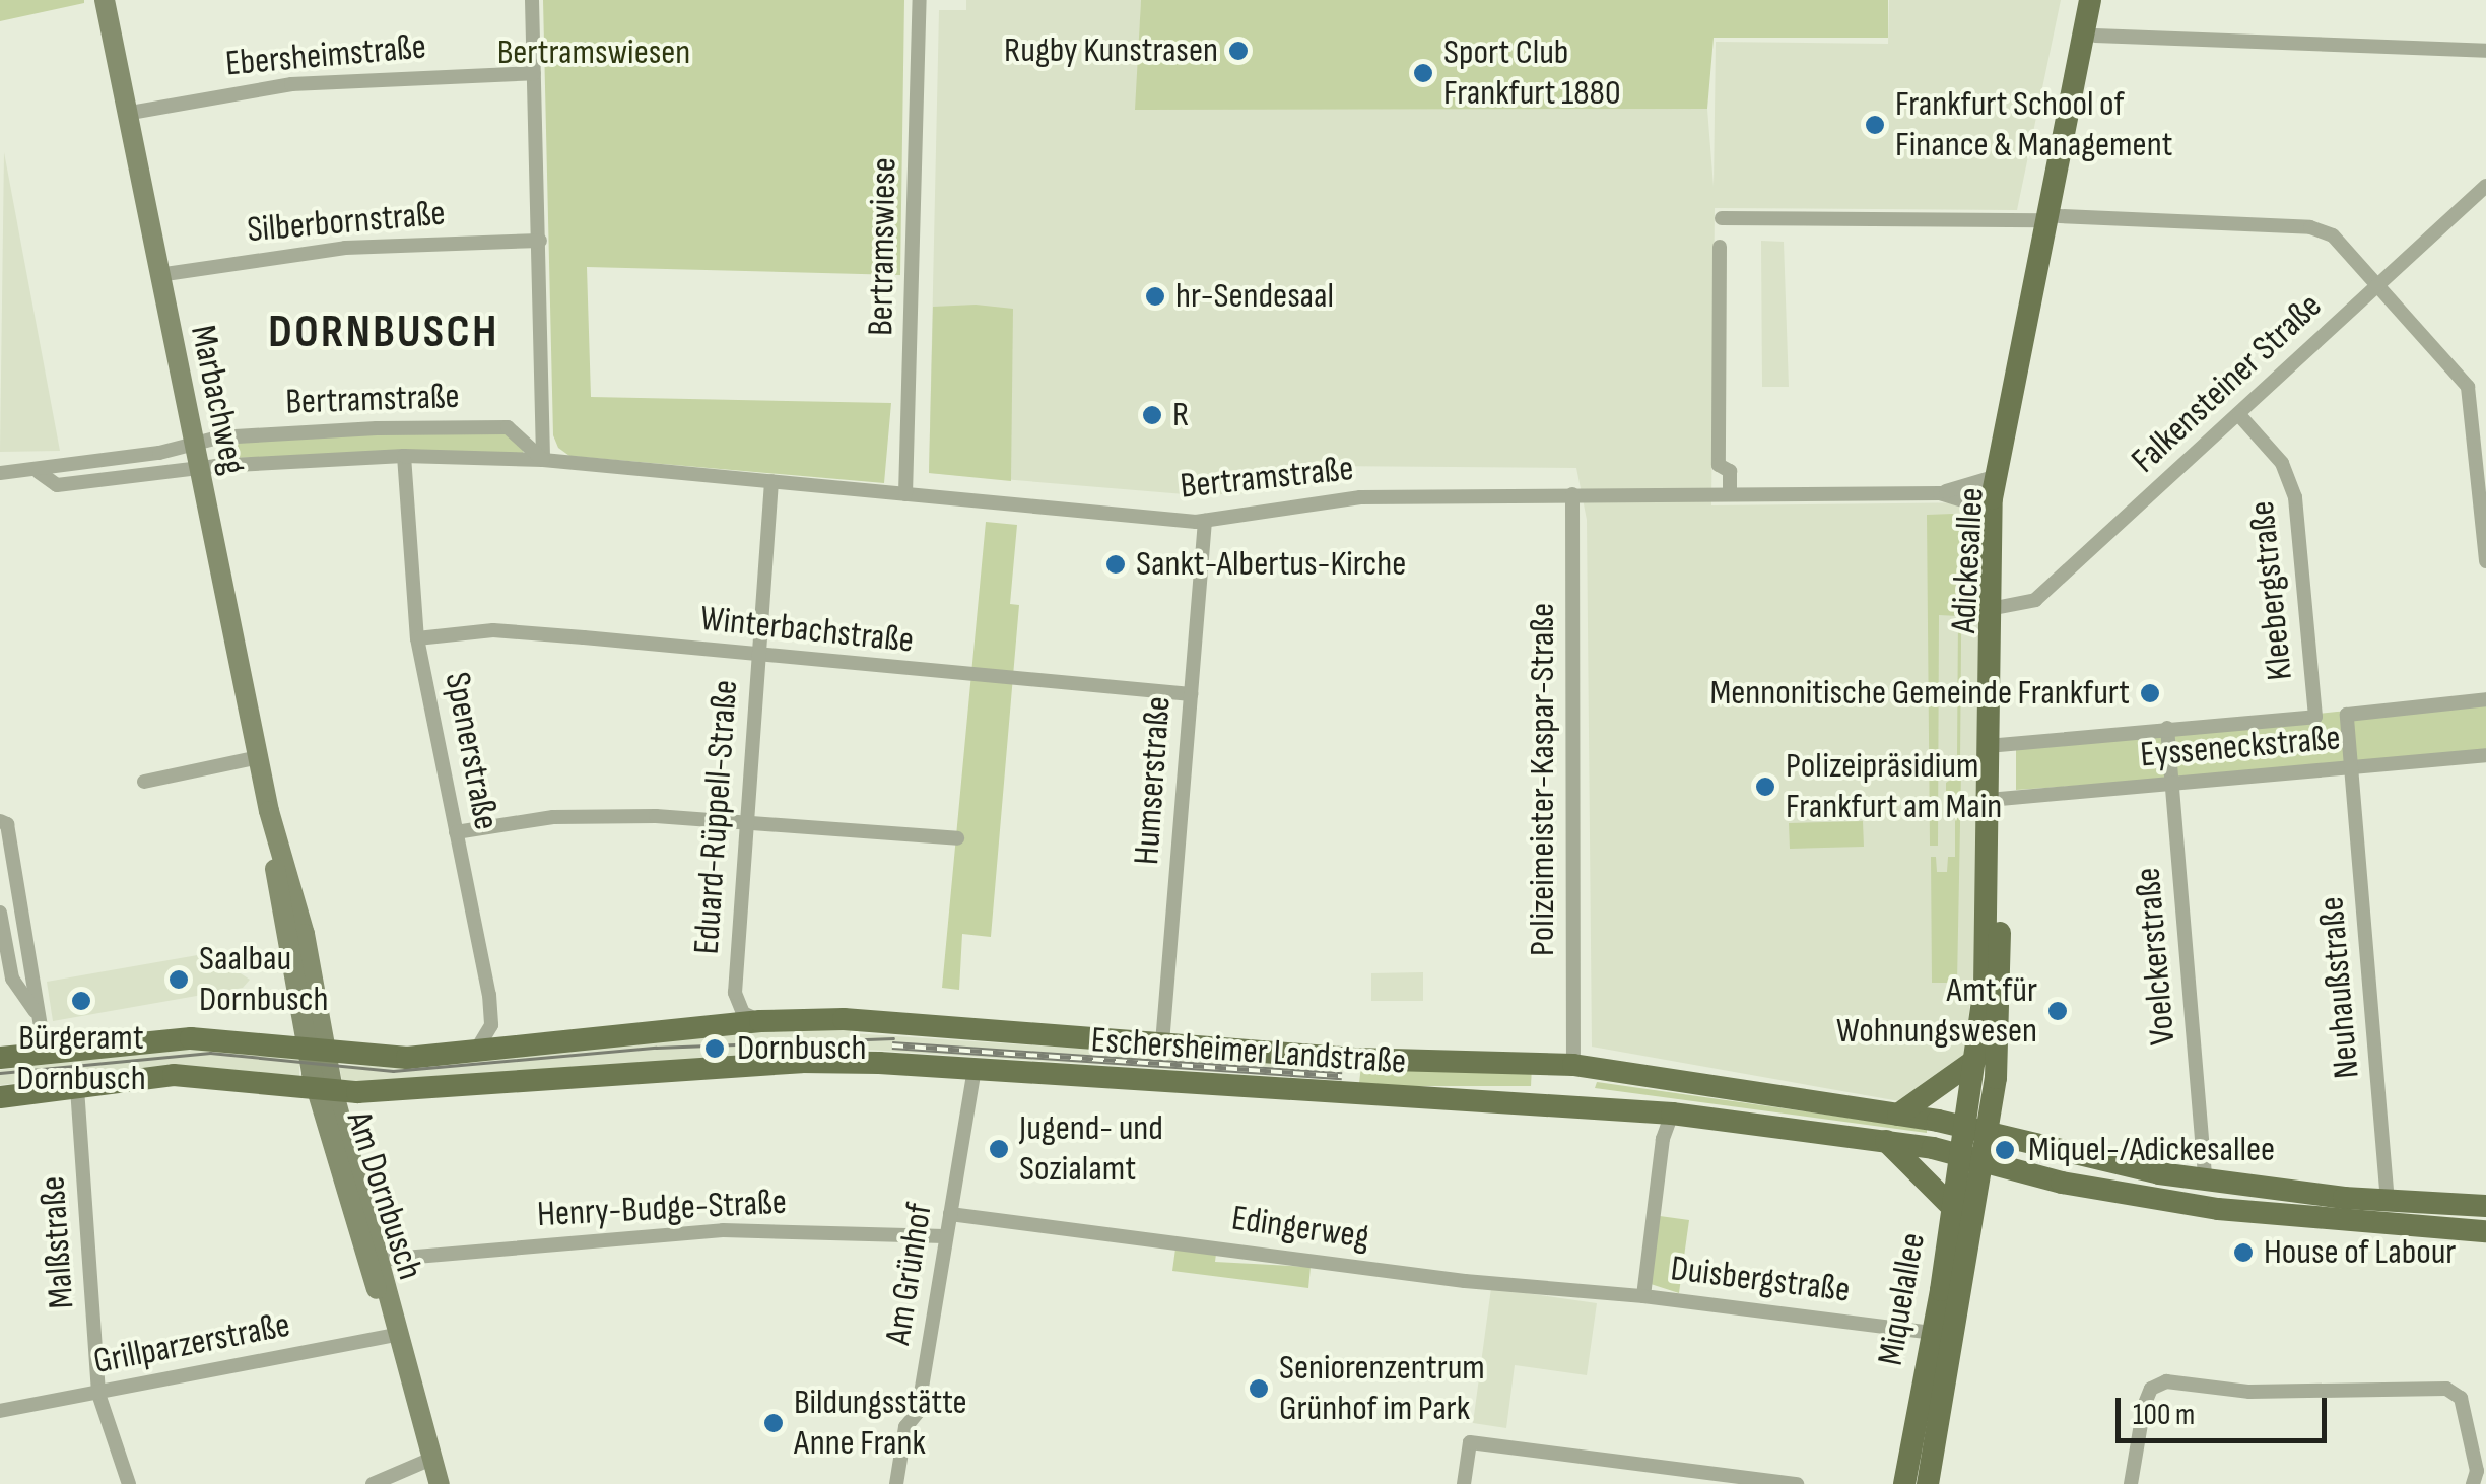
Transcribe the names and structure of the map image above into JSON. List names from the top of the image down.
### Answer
{
  "streets": {
    "main road": [
      "Marbachweg",
      "Adickesallee",
      "Eschersheimer Landstraße",
      "Am Dornbusch",
      "Miquelallee"
    ],
    "street": [
      "Ebersheimstraße",
      "Silberbornstraße",
      "Bertramswiese",
      "Falkensteiner Straße",
      "Bertramstraße",
      "Kleebergstraße",
      "Winterbachstraße",
      "Eysseneckstraße",
      "Spenerstraße",
      "Polizeimeister-Kaspar-Straße",
      "Humserstraße",
      "Eduard-Rüppell-Straße",
      "Voelckerstraße",
      "Neuhaußstraße",
      "Henry-Budge-Straße",
      "Edingerweg",
      "Malßstraße",
      "Am Grünhof",
      "Duisbergstraße",
      "Grillparzerstraße"
    ]
  },
  "crossings": [
    ["Ebersheimstraße", "Marbachweg"],
    ["Silberbornstraße", "Marbachweg"],
    ["Bertramswiese", "Bertramstraße"],
    ["Falkensteiner Straße", "Adickesallee"],
    ["Falkensteiner Straße", "Kleebergstraße"],
    ["Marbachweg", "Bertramstraße"],
    ["Marbachweg", "Eschersheimer Landstraße"],
    ["Marbachweg", "Am Dornbusch"],
    ["Bertramstraße", "Adickesallee"],
    ["Bertramstraße", "Spenerstraße"],
    ["Bertramstraße", "Polizeimeister-Kaspar-Straße"],
    ["Bertramstraße", "Humserstraße"],
    ["Bertramstraße", "Eduard-Rüppell-Straße"],
    ["Adickesallee", "Eysseneckstraße"],
    ["Adickesallee", "Eschersheimer Landstraße"],
    ["Adickesallee", "Miquelallee"],
    ["Kleebergstraße", "Eysseneckstraße"],
    ["Winterbachstraße", "Spenerstraße"],
    ["Winterbachstraße", "Humserstraße"],
    ["Winterbachstraße", "Eduard-Rüppell-Straße"],
    ["Eysseneckstraße", "Voelckerstraße"],
    ["Eysseneckstraße", "Neuhaußstraße"],
    ["Spenerstraße", "Eschersheimer Landstraße"],
    ["Polizeimeister-Kaspar-Straße", "Eschersheimer Landstraße"],
    ["Humserstraße", "Eschersheimer Landstraße"],
    ["Eduard-Rüppell-Straße", "Eschersheimer Landstraße"],
    ["Voelckerstraße", "Eschersheimer Landstraße"],
    ["Neuhaußstraße", "Eschersheimer Landstraße"],
    ["Eschersheimer Landstraße", "Am Dornbusch"],
    ["Eschersheimer Landstraße", "Malßstraße"],
    ["Eschersheimer Landstraße", "Am Grünhof"],
    ["Eschersheimer Landstraße", "Duisbergstraße"],
    ["Eschersheimer Landstraße", "Miquelallee"],
    ["Am Dornbusch", "Henry-Budge-Straße"],
    ["Am Dornbusch", "Grillparzerstraße"],
    ["Henry-Budge-Straße", "Am Grünhof"],
    ["Edingerweg", "Am Grünhof"],
    ["Edingerweg", "Duisbergstraße"],
    ["Malßstraße", "Grillparzerstraße"],
    ["Duisbergstraße", "Miquelallee"]
  ],
  "districts": ["DORNBUSCH"],
  "parks": ["Bertramswiesen"],
  "places": [
    "Rugby Kunstrasen",
    "Sport Club Frankfurt 1880",
    "Frankfurt School of Finance & Management",
    "hr-Sendesaal",
    "R",
    "Sankt-Albertus-Kirche",
    "Mennonitische Gemeinde Frankfurt",
    "Polizeipräsidium Frankfurt am Main",
    "Saalbau Dornbusch",
    "Bürgeramt Dornbusch",
    "Amt für Wohnungswesen",
    "Dornbusch",
    "Jugend- und Sozialamt",
    "Miquel-/Adickesallee",
    "House of Labour",
    "Seniorenzentrum Grünhof im Park",
    "Bildungsstätte Anne Frank"
  ],
  "scale_bar": "100 m"
}
